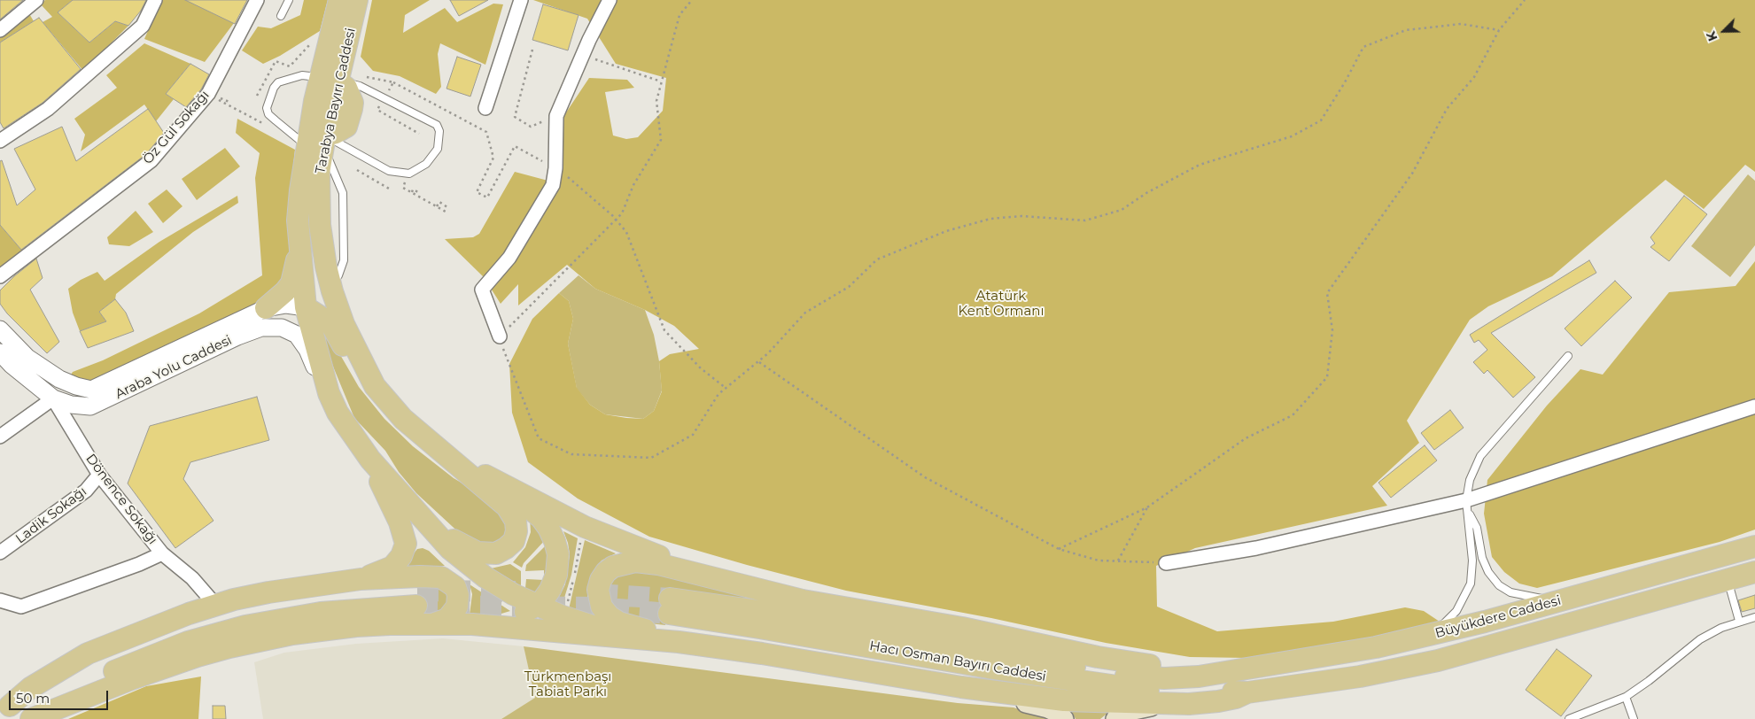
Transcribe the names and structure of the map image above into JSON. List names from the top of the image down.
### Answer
{
  "streets": {
    "main road": ["Tarabya Bayırı Caddesi", "Büyükdere Caddesi", "Hacı Osman Bayırı Caddesi"],
    "street": [
      "Öz Gül Sokağı",
      "Araba Yolu Caddesi",
      "Dönence Sokağı",
      "Ladik Sokağı"
    ]
  },
  "crossings": [
    ["Tarabya Bayırı Caddesi", "Araba Yolu Caddesi"],
    ["Araba Yolu Caddesi", "Dönence Sokağı"],
    ["Dönence Sokağı", "Ladik Sokağı"],
    ["Büyükdere Caddesi", "Hacı Osman Bayırı Caddesi"]
  ],
  "parks": ["Atatürk Kent Ormanı", "Türkmenbaşı Tabiat Parkı"],
  "scale_bar": "50 m",
  "north": "bottom left"
}
